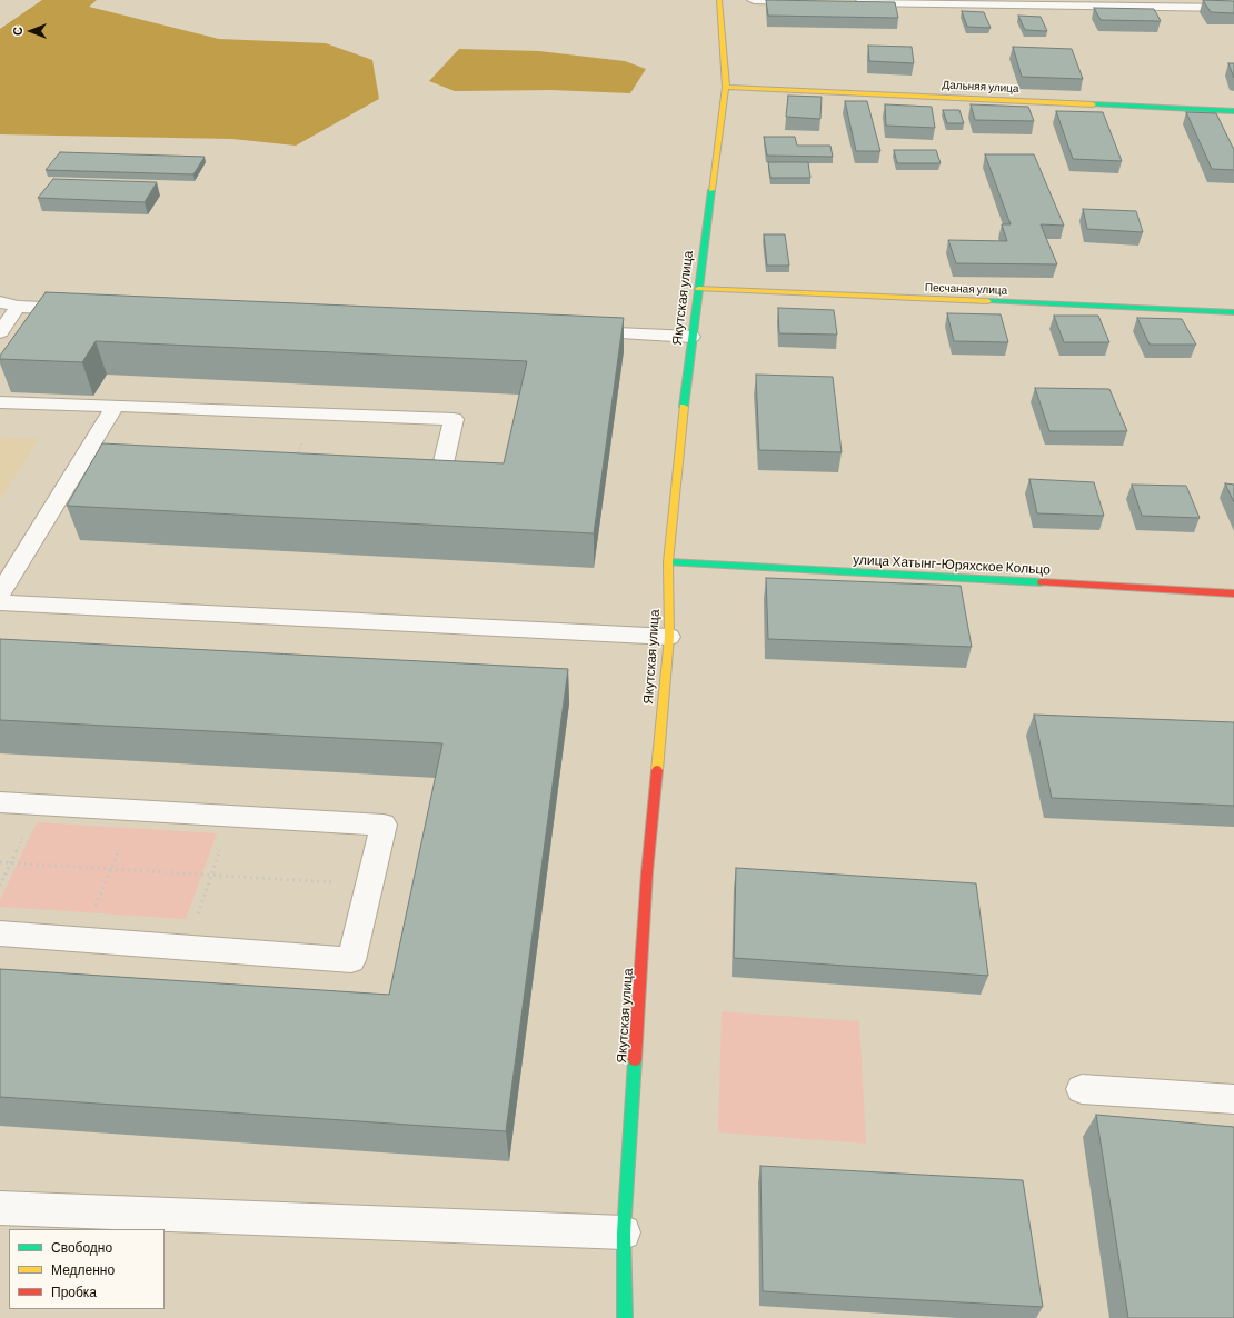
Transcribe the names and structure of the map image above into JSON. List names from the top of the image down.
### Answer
{
  "streets": {
    "street": [
      "Дальняя улица",
      "Песчаная улица",
      "Якутская улица",
      "улица Хатынг-Юряхское Кольцо"
    ]
  },
  "crossings": [
    ["Дальняя улица", "Якутская улица"],
    ["Песчаная улица", "Якутская улица"],
    ["Якутская улица", "улица Хатынг-Юряхское Кольцо"]
  ],
  "legend": ["Свободно", "Медленно", "Пробка"],
  "north": "left"
}
